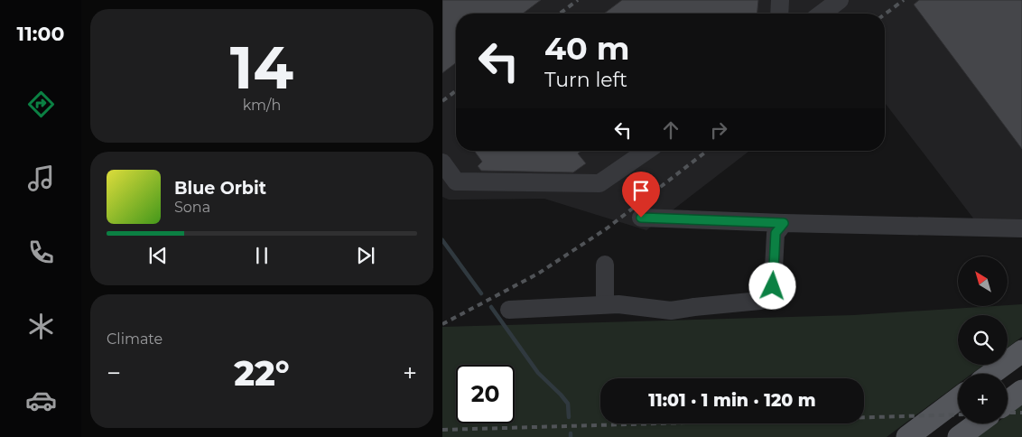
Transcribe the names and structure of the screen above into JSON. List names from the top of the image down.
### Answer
{
  "north": "top left",
  "page": {
    "tabs": "11:00",
    "tile": [
      ["14", "km/h"],
      "Climate"
    ],
    "turn": ["40 m", "Turn left"],
    "song": ["Blue Orbit", "Sona"],
    "map_buttons": "+",
    "heat": ["−", "22°", "+"],
    "limit": "20",
    "trip": "11:01 · 1 min · 120 m"
  }
}
